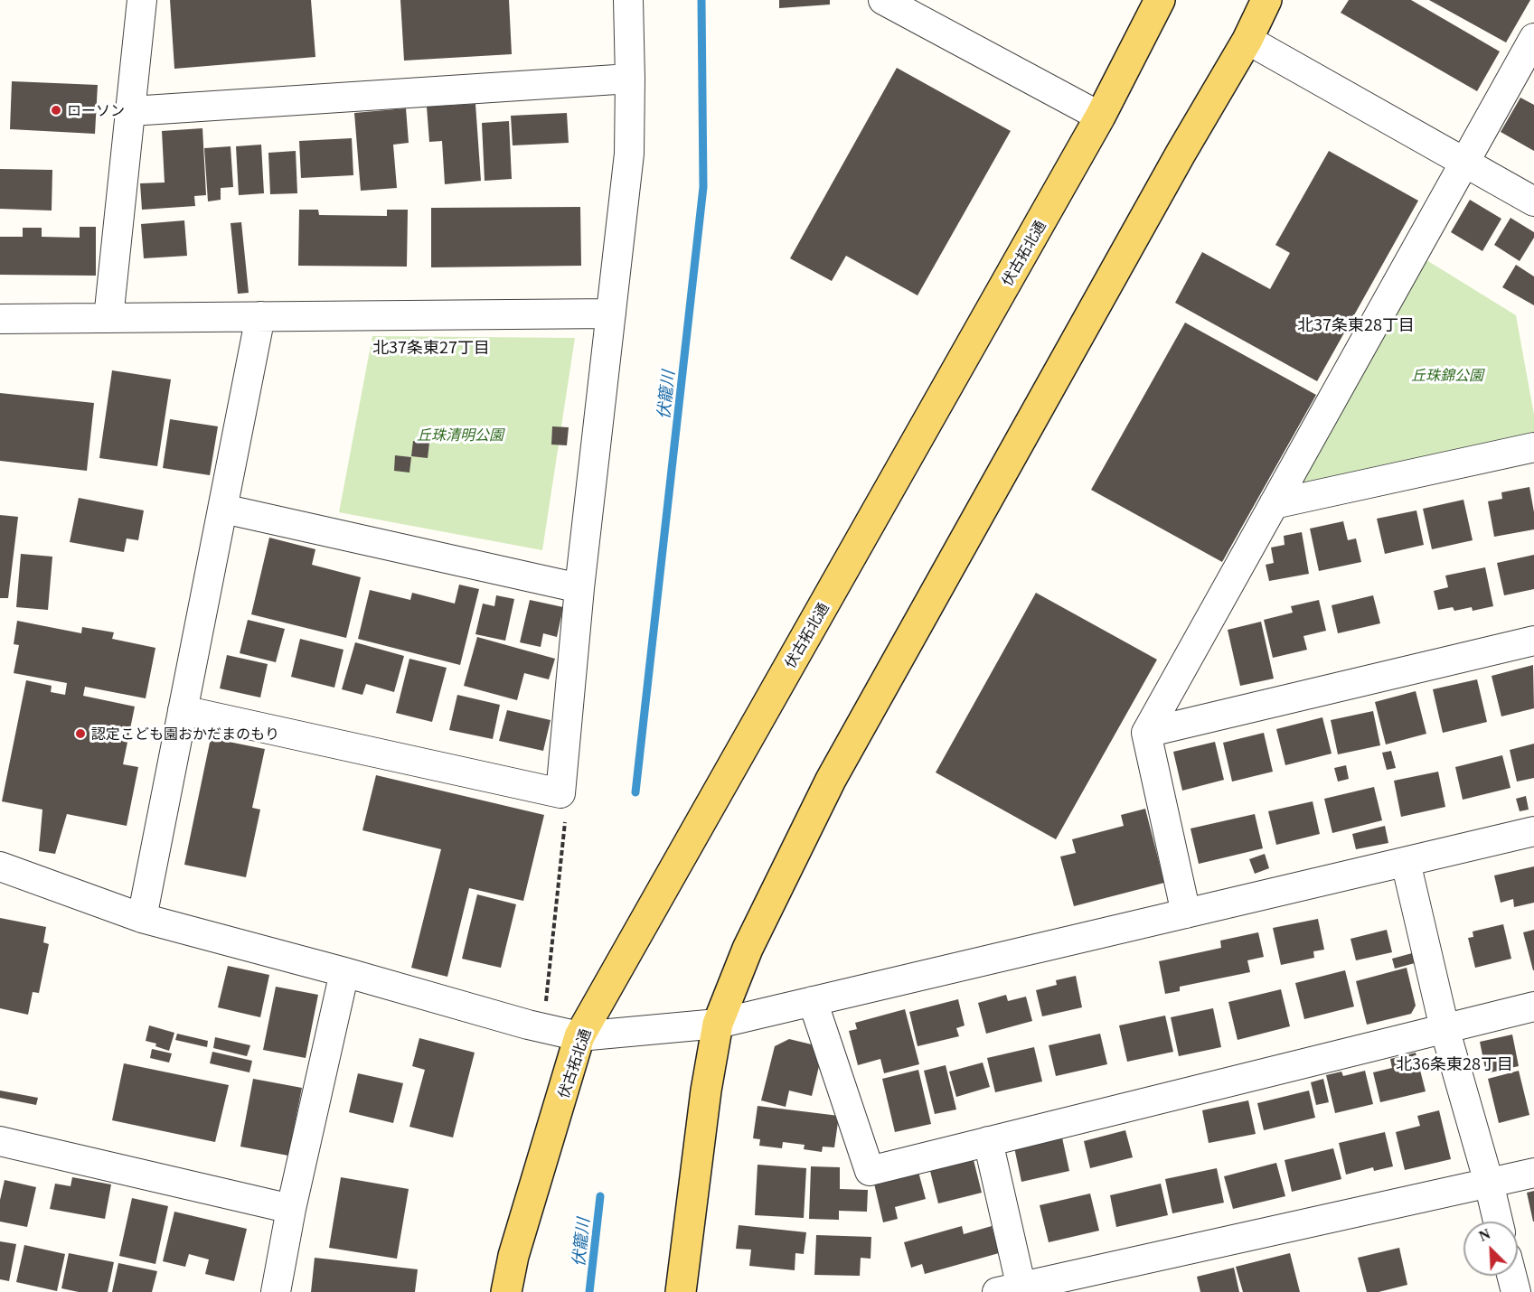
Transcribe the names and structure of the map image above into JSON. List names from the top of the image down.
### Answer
{
  "streets": {
    "main road": ["伏古拓北通"]
  },
  "districts": ["北37条東28丁目", "北37条東27丁目", "北36条東28丁目"],
  "water": ["伏籠川"],
  "parks": ["丘珠錦公園", "丘珠清明公園"],
  "places": ["ローソン", "認定こども園おかだまのもり"],
  "north": "top left"
}
